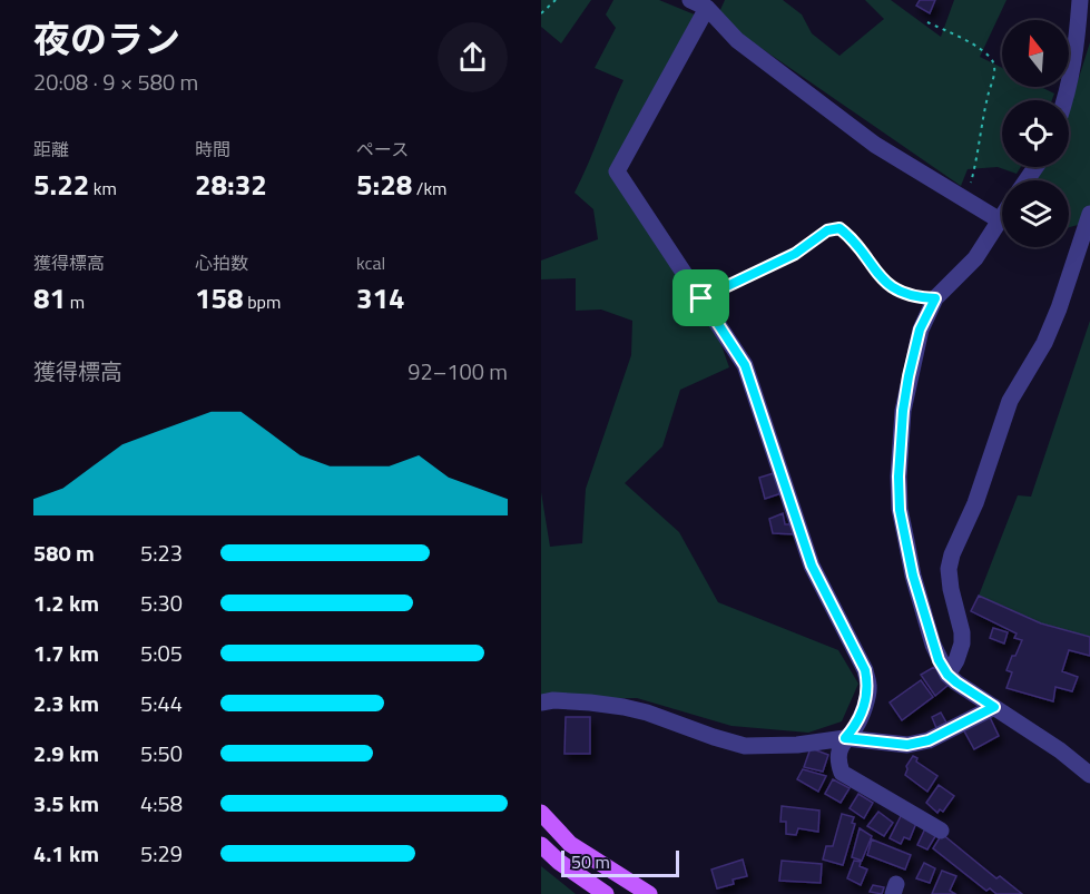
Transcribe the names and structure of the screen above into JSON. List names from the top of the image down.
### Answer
{
  "scale_bar": "50 m",
  "north": "top",
  "page": {
    "heading": ["夜のラン", "20:08 · 9 × 580 m"],
    "stats": [
      ["距離", "5.22 km"],
      ["時間", "28:32"],
      ["ペース", "5:28 /km"],
      ["獲得標高", "81 m"],
      ["心拍数", "158 bpm"],
      ["kcal", "314"]
    ],
    "chart": ["獲得標高", "92–100 m"],
    "list": [
      {
        "name": "580 m",
        "note": "5:23"
      },
      {
        "name": "1.2 km",
        "note": "5:30"
      },
      {
        "name": "1.7 km",
        "note": "5:05"
      },
      {
        "name": "2.3 km",
        "note": "5:44"
      },
      {
        "name": "2.9 km",
        "note": "5:50"
      },
      {
        "name": "3.5 km",
        "note": "4:58"
      },
      {
        "name": "4.1 km",
        "note": "5:29"
      }
    ],
    "scale": "50 m"
  }
}
